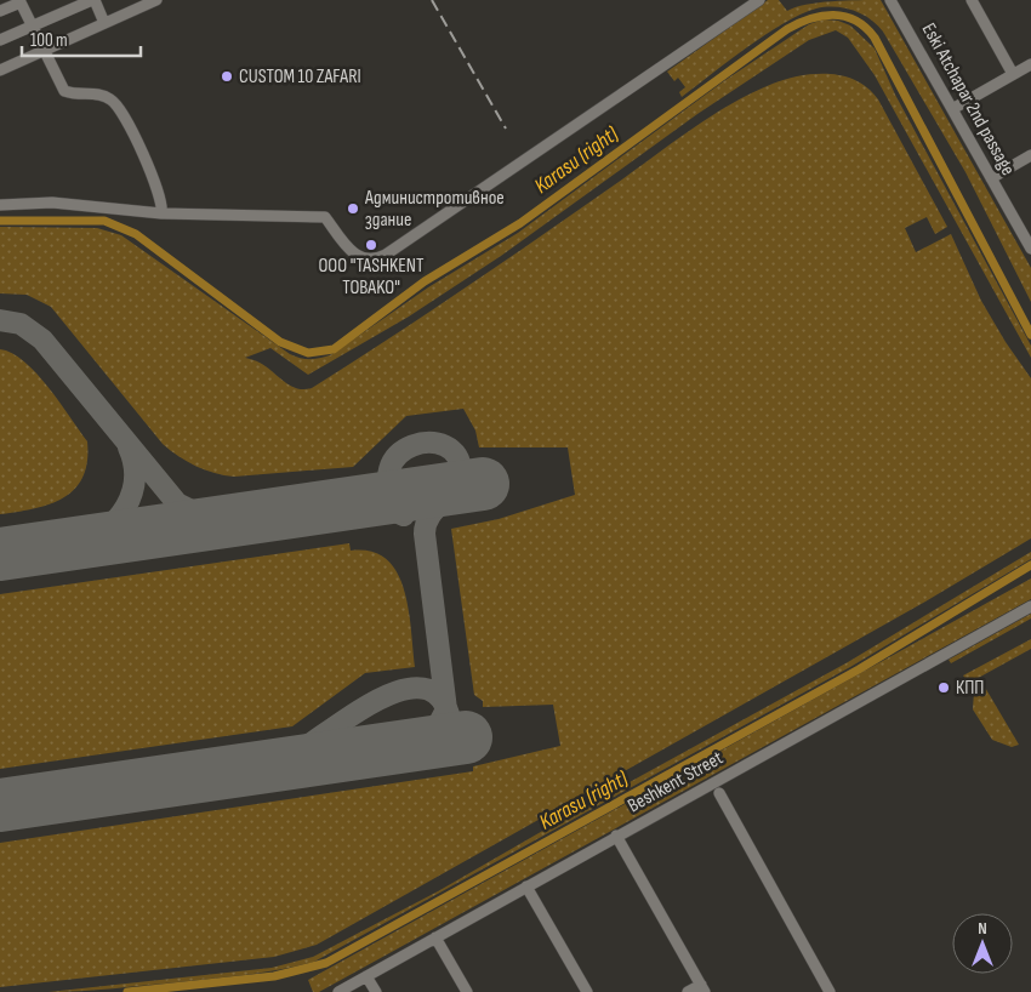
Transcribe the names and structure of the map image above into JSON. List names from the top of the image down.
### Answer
{
  "streets": {
    "street": ["Eski Atchapar 2nd passage", "Beshkent Street"]
  },
  "water": ["Karasu (right)"],
  "places": [
    "CUSTOM 10 ZAFARI",
    "Администротивное здание",
    "OOO \"TASHKENT TOBAKO\"",
    "КПП"
  ],
  "scale_bar": "100 m",
  "north": "top"
}
